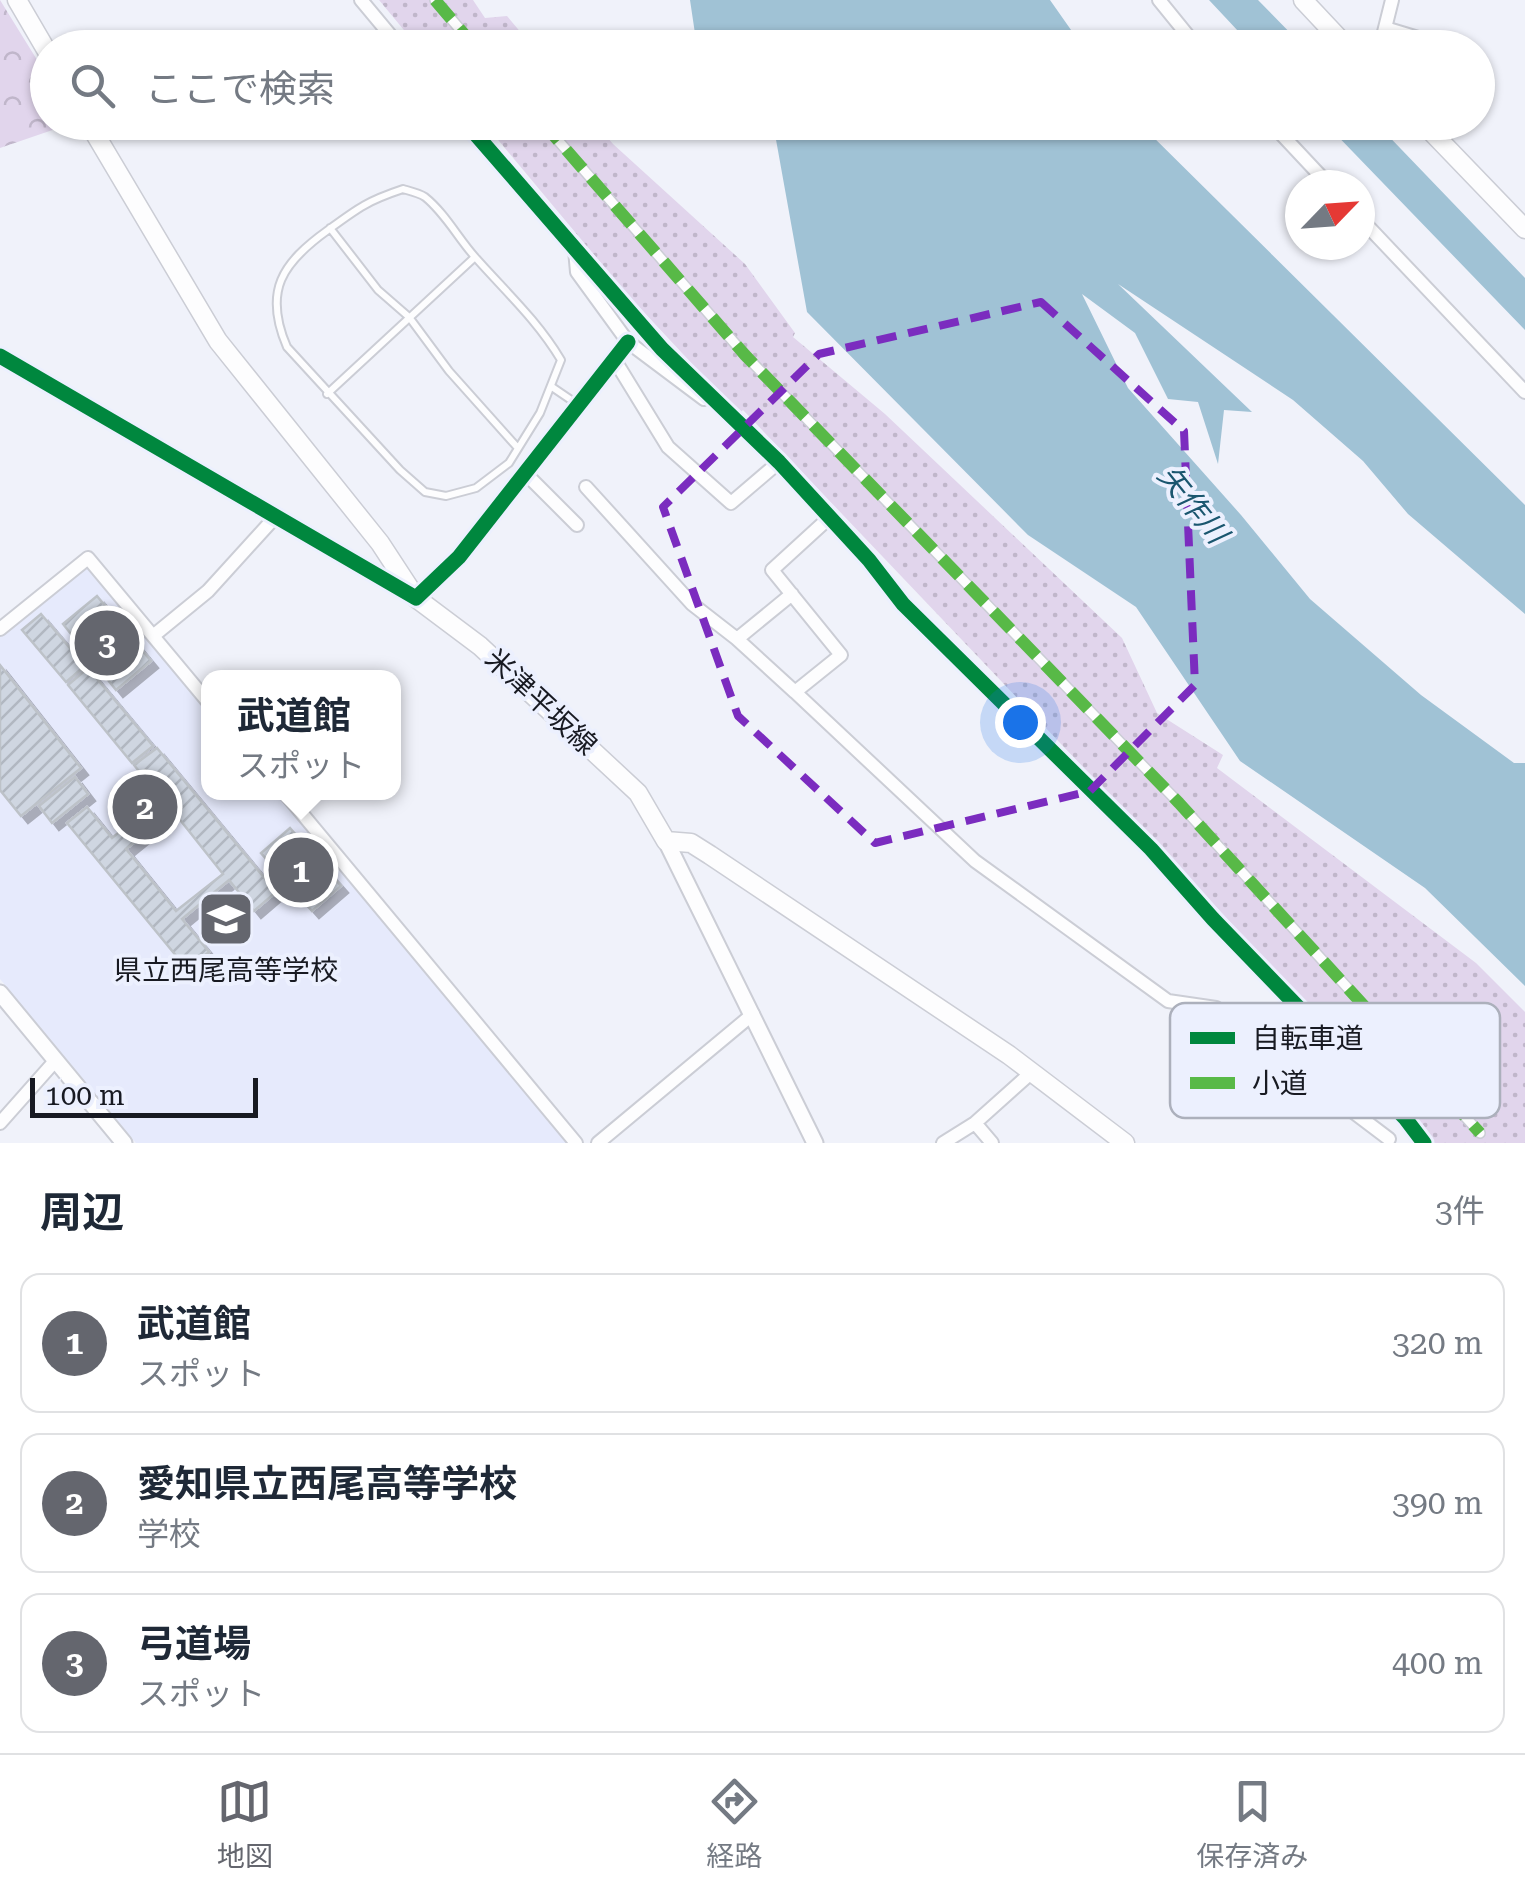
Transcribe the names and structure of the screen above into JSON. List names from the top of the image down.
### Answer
{
  "streets": {
    "main road": ["米津平坂線"]
  },
  "water": ["矢作川"],
  "places": {
    "school or university": ["県立西尾高等学校"]
  },
  "legend": ["自転車道", "小道"],
  "scale_bar": "100 m",
  "north": "top right",
  "page": {
    "search": "ここで検索",
    "pins": ["3", "2", "1"],
    "popup": ["武道館", "スポット"],
    "scale": "100 m",
    "heading": ["周辺", "3件"],
    "list": [
      {
        "mark": "1",
        "name": "武道館",
        "note": "スポット",
        "value": "320 m"
      },
      {
        "mark": "2",
        "name": "愛知県立西尾高等学校",
        "note": "学校",
        "value": "390 m"
      },
      {
        "mark": "3",
        "name": "弓道場",
        "note": "スポット",
        "value": "400 m"
      }
    ],
    "nav": ["地図", "経路", "保存済み"]
  }
}
